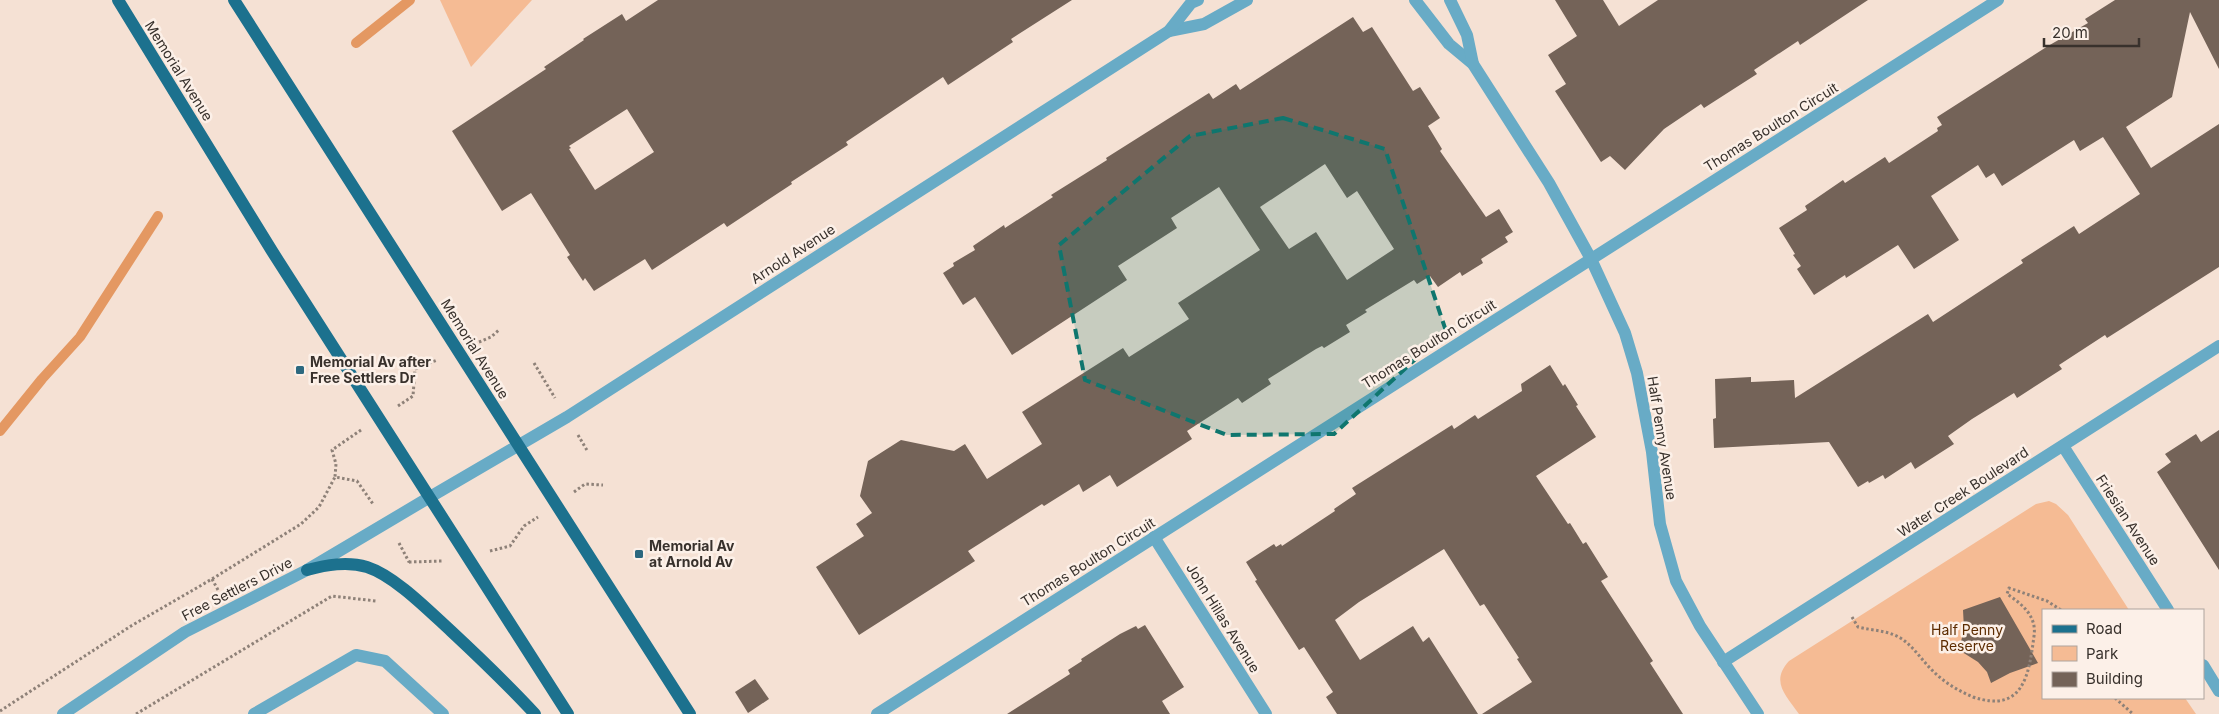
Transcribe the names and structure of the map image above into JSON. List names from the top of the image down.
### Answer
{
  "streets": {
    "main road": ["Memorial Avenue"],
    "street": [
      "Thomas Boulton Circuit",
      "Arnold Avenue",
      "Half Penny Avenue",
      "Water Creek Boulevard",
      "Friesian Avenue",
      "Free Settlers Drive",
      "John Hillas Avenue"
    ]
  },
  "crossings": [
    ["Memorial Avenue", "Arnold Avenue"],
    ["Memorial Avenue", "Free Settlers Drive"],
    ["Thomas Boulton Circuit", "Half Penny Avenue"],
    ["Thomas Boulton Circuit", "John Hillas Avenue"],
    ["Arnold Avenue", "Free Settlers Drive"],
    ["Half Penny Avenue", "Water Creek Boulevard"],
    ["Water Creek Boulevard", "Friesian Avenue"]
  ],
  "parks": ["Half Penny Reserve"],
  "places": {
    "transit": ["Memorial Av after Free Settlers Dr", "Memorial Av at Arnold Av"]
  },
  "legend": ["Road", "Park", "Building"],
  "scale_bar": "20 m"
}
